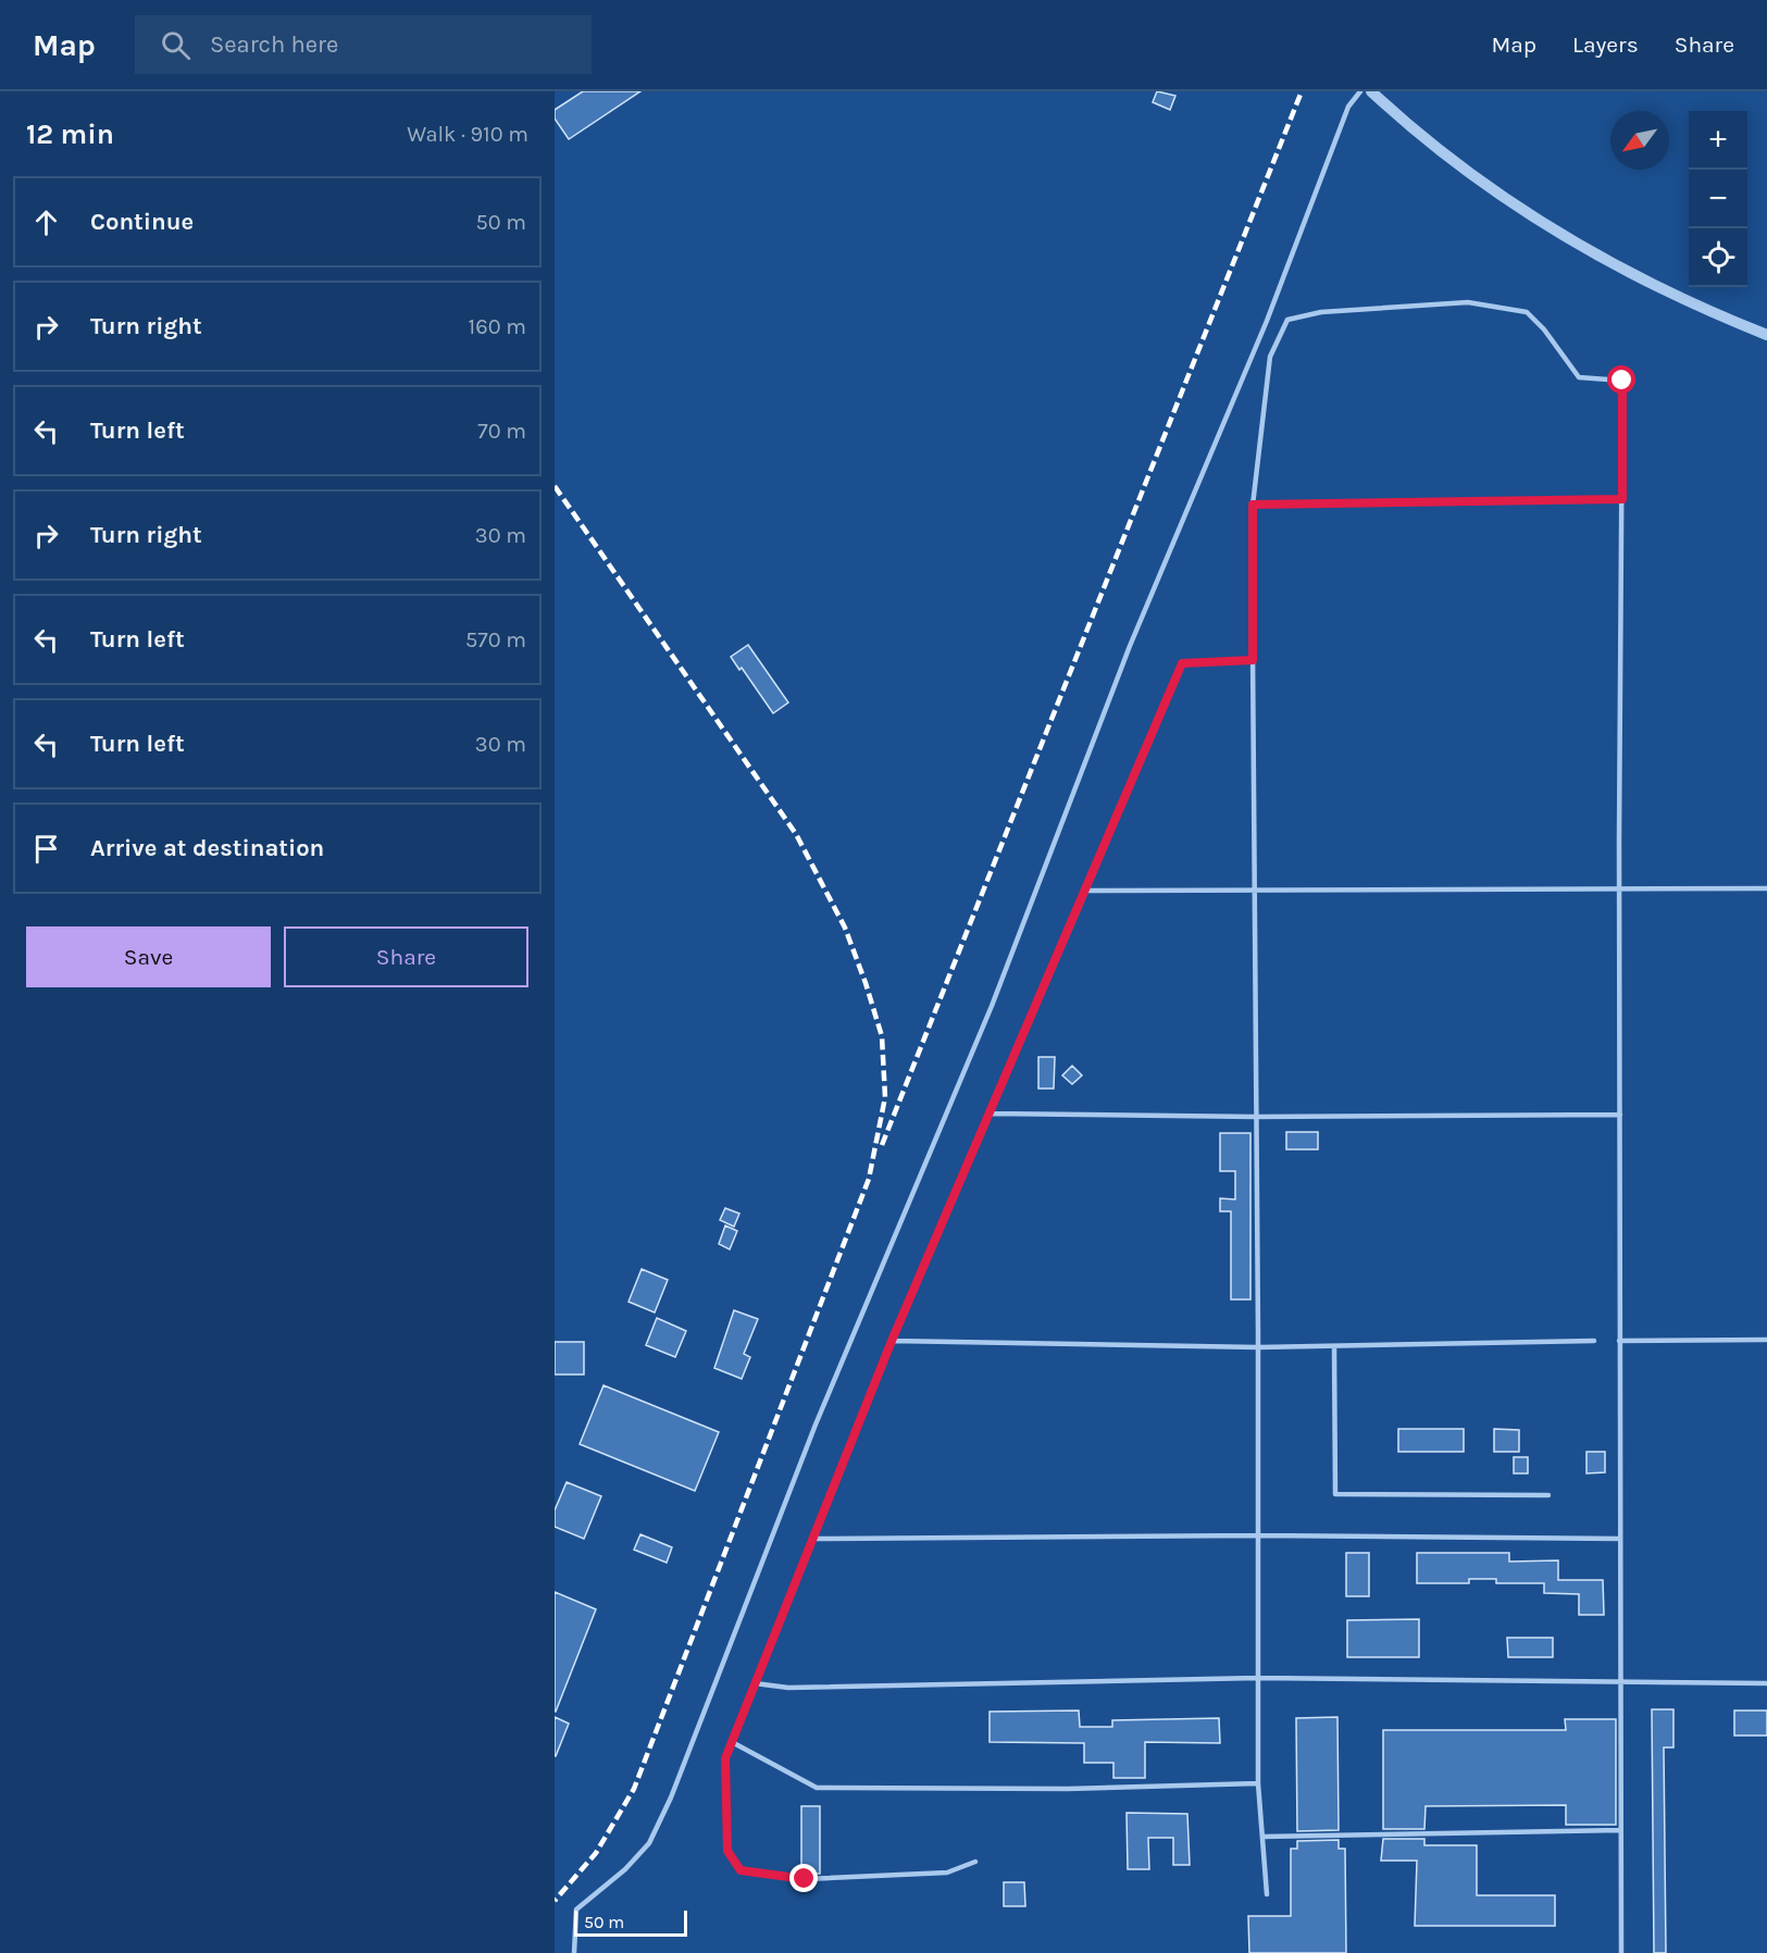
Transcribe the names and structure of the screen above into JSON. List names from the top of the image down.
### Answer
{
  "scale_bar": "50 m",
  "north": "bottom left",
  "page": {
    "header": "Map",
    "search": "Search here",
    "nav": ["Map", "Layers", "Share"],
    "heading": ["12 min", "Walk · 910 m"],
    "map_buttons": ["+", "−"],
    "list": [
      ["Continue", "50 m"],
      ["Turn right", "160 m"],
      ["Turn left", "70 m"],
      ["Turn right", "30 m"],
      ["Turn left", "570 m"],
      ["Turn left", "30 m"],
      "Arrive at destination"
    ],
    "buttons": ["Save", "Share"],
    "scale": "50 m"
  }
}
